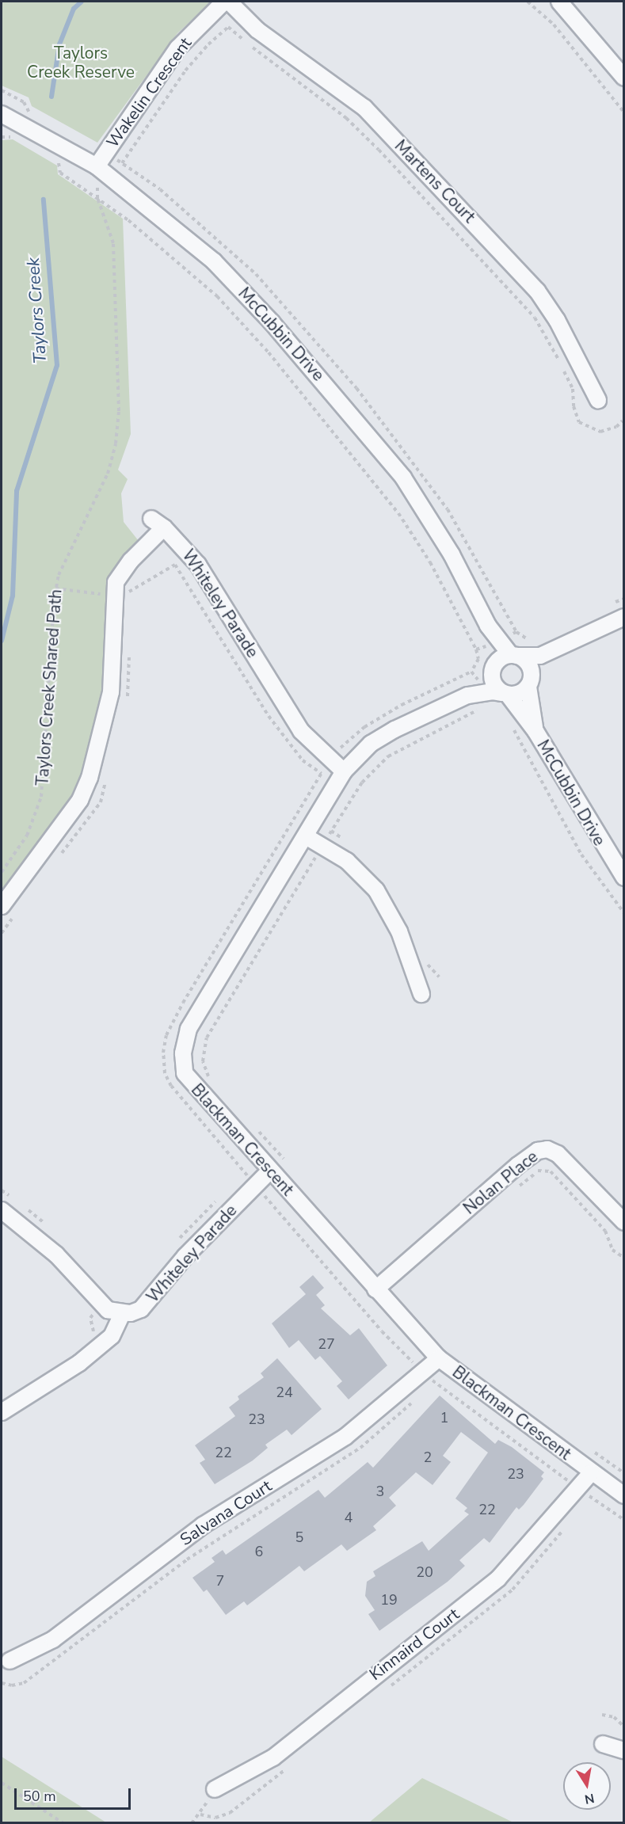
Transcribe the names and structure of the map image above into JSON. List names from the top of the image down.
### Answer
{
  "streets": {
    "street": [
      "Wakelin Crescent",
      "Martens Court",
      "McCubbin Drive",
      "Whiteley Parade",
      "Blackman Crescent",
      "Nolan Place",
      "Salvana Court",
      "Kinnaird Court"
    ],
    "path": ["Taylors Creek Shared Path"]
  },
  "crossings": [
    ["Wakelin Crescent", "McCubbin Drive"],
    ["Wakelin Crescent", "Taylors Creek Shared Path"],
    ["McCubbin Drive", "Taylors Creek Shared Path"],
    ["McCubbin Drive", "Blackman Crescent"],
    ["Whiteley Parade", "Blackman Crescent"],
    ["Blackman Crescent", "Nolan Place"],
    ["Blackman Crescent", "Salvana Court"],
    ["Blackman Crescent", "Kinnaird Court"]
  ],
  "water": ["Taylors Creek"],
  "parks": ["Taylors Creek Reserve"],
  "house_numbers": [
    "27",
    "24",
    "1",
    "23",
    "22",
    "2",
    "23",
    "3",
    "22",
    "4",
    "5",
    "6",
    "20",
    "7",
    "19"
  ],
  "scale_bar": "50 m",
  "north": "bottom"
}
